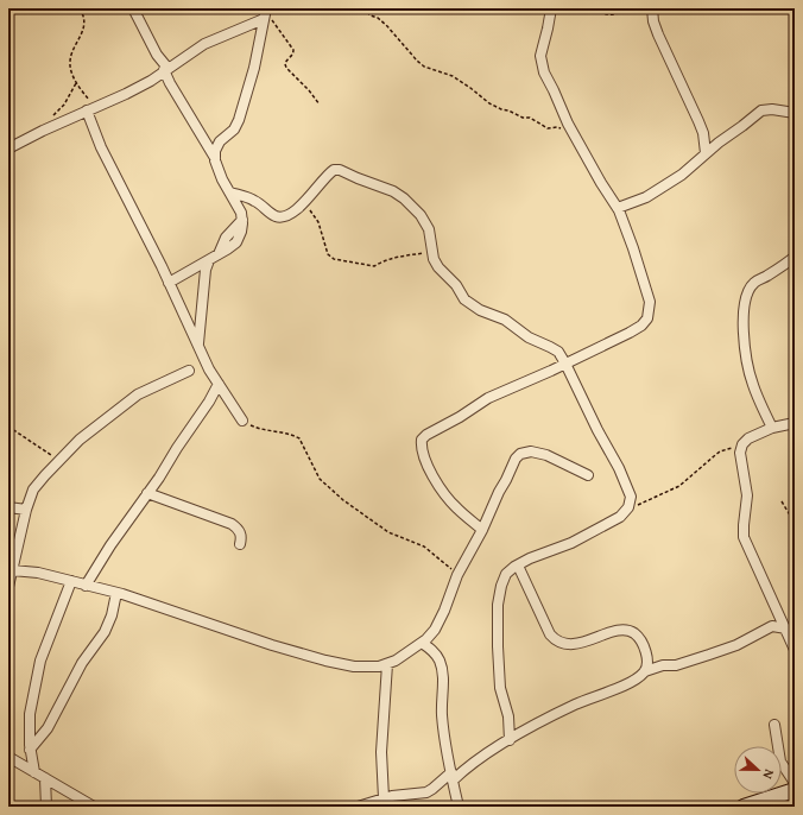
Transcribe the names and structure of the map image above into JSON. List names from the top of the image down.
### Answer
{
  "north": "right"
}
